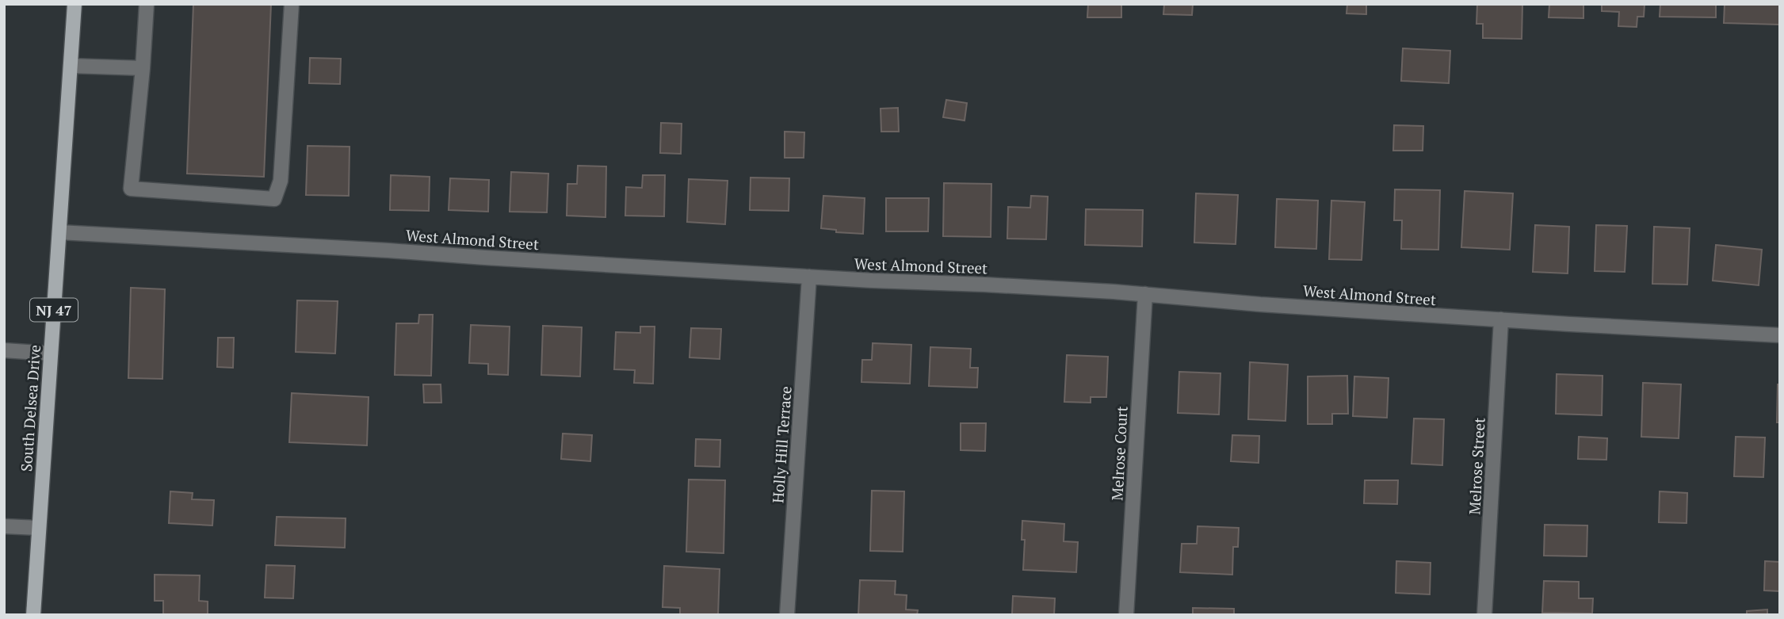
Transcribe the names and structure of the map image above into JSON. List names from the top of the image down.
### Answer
{
  "streets": {
    "main road": ["NJ 47", "South Delsea Drive"],
    "street": [
      "West Almond Street",
      "Holly Hill Terrace",
      "Melrose Court",
      "Melrose Street"
    ]
  },
  "crossings": [
    ["West Almond Street", "South Delsea Drive"],
    ["West Almond Street", "Holly Hill Terrace"],
    ["West Almond Street", "Melrose Court"],
    ["West Almond Street", "Melrose Street"]
  ]
}
